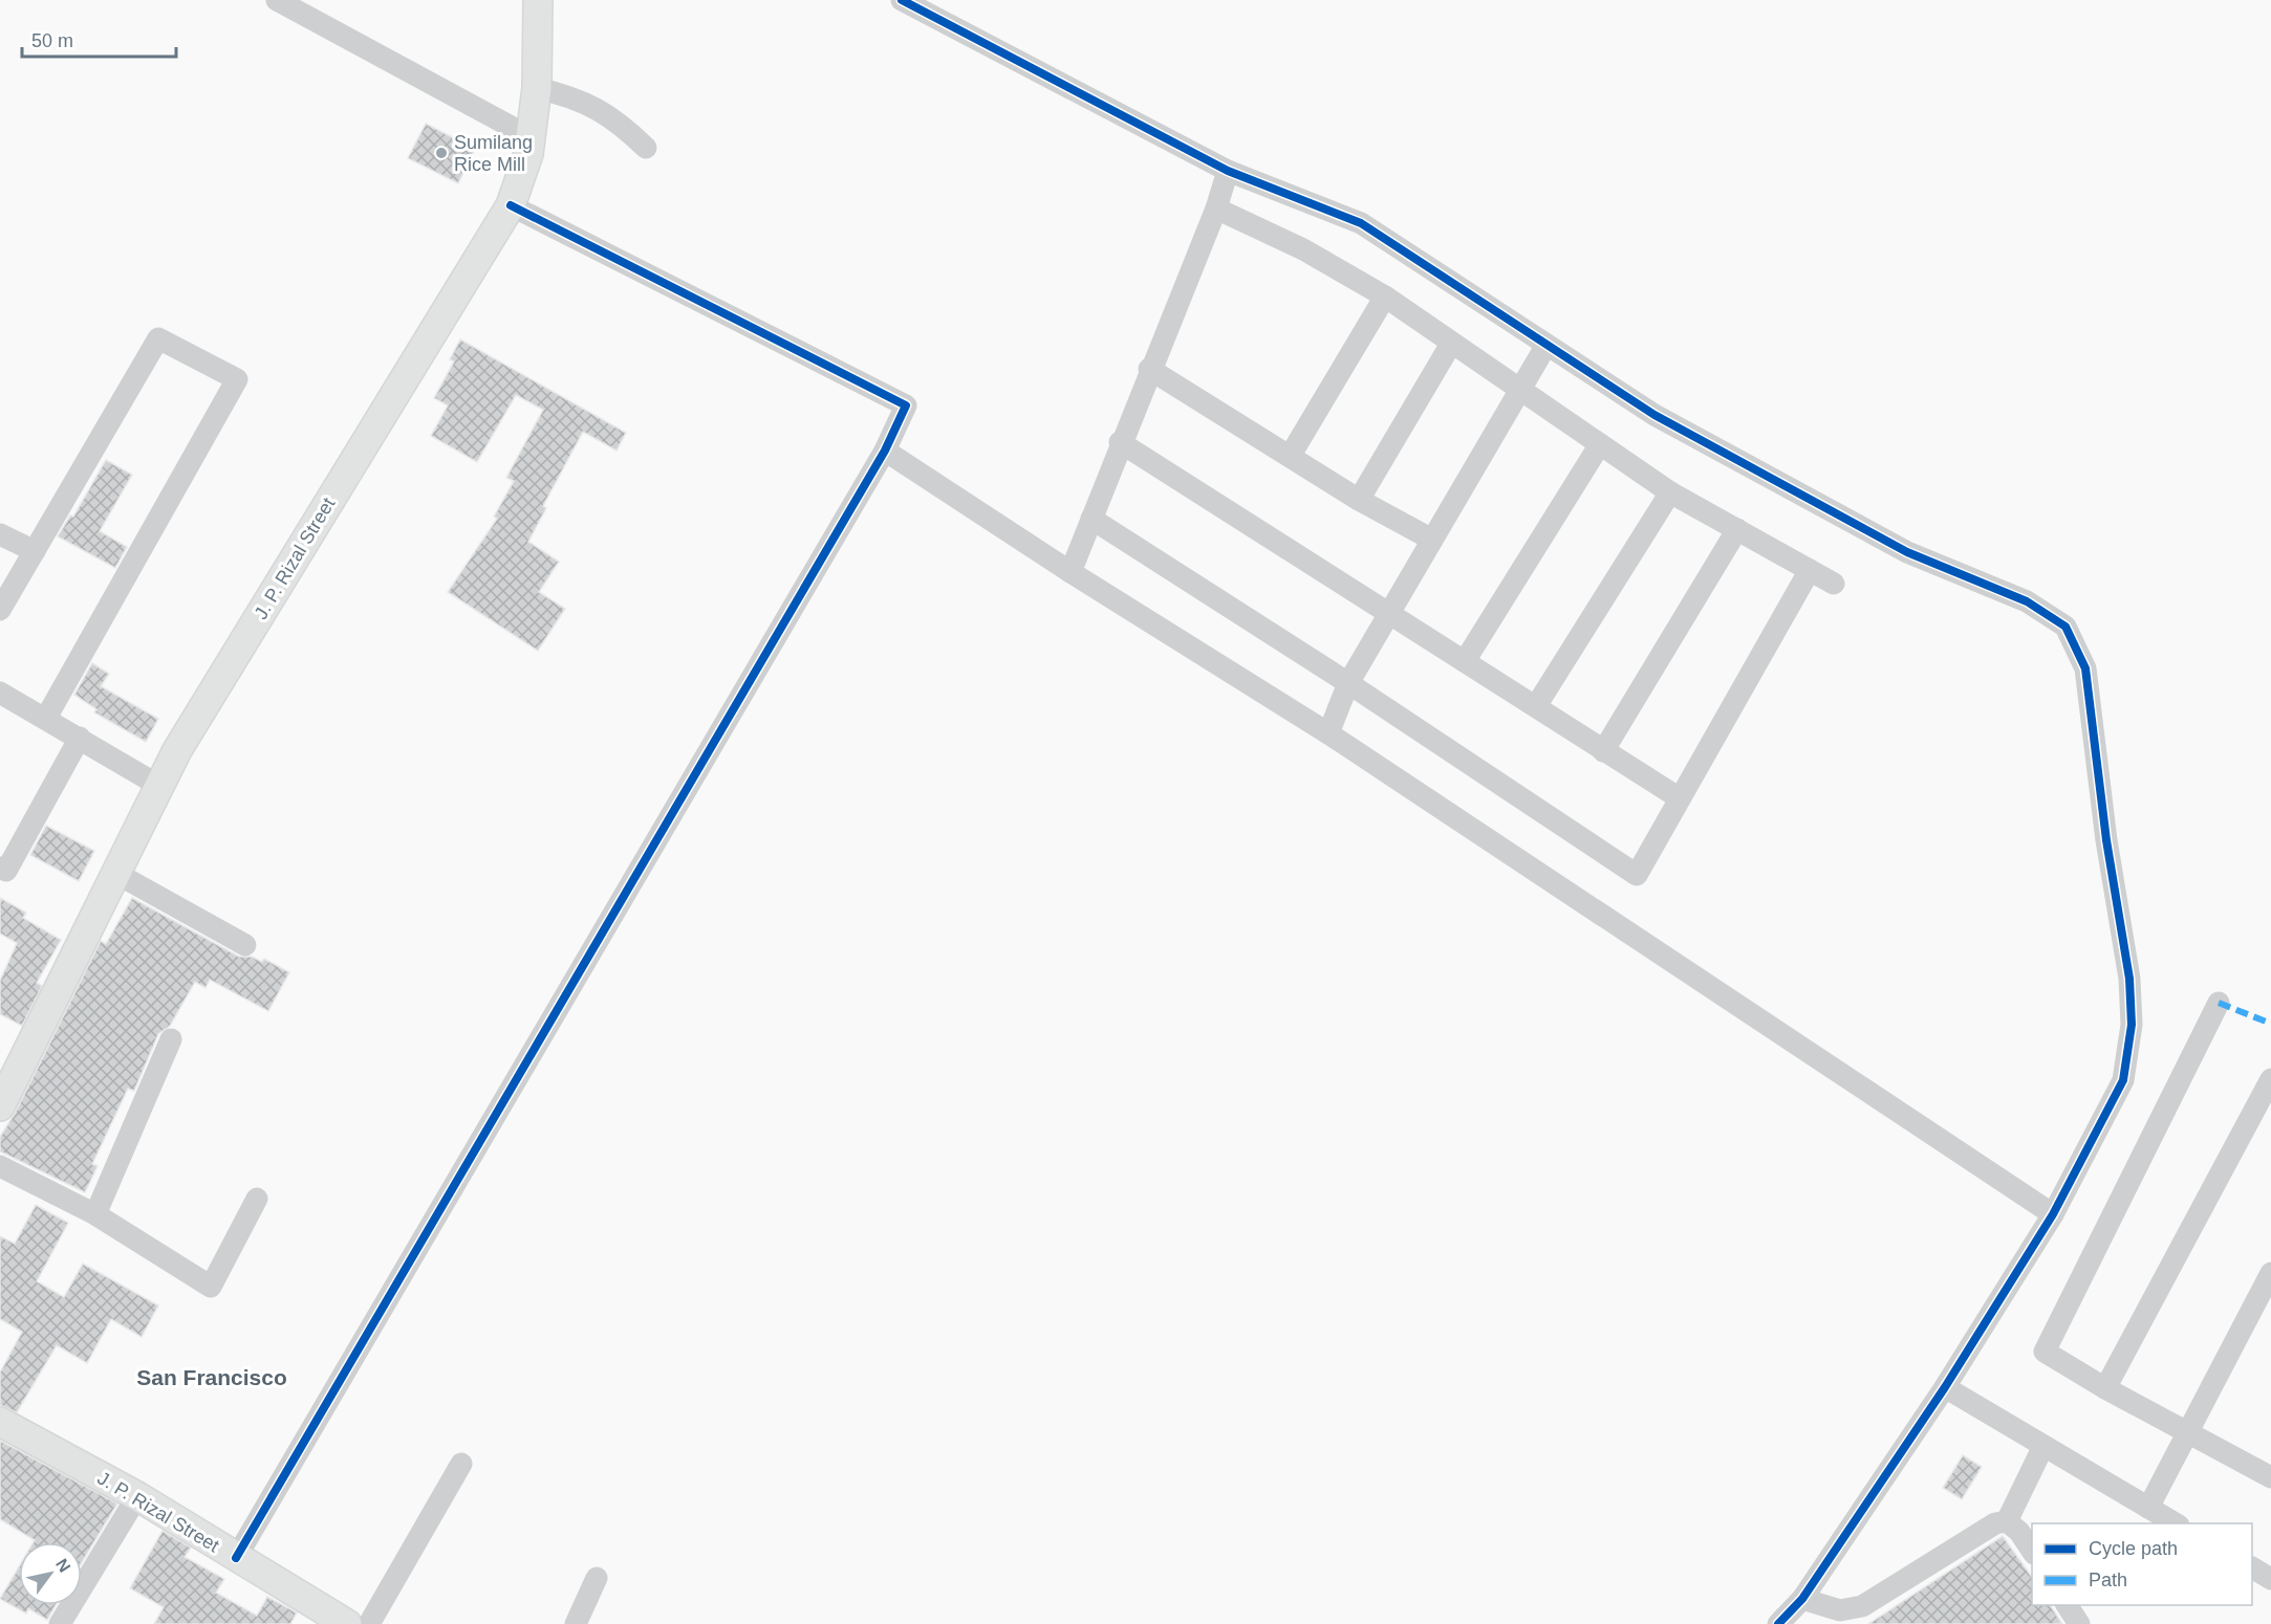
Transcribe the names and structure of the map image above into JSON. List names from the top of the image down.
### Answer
{
  "streets": {
    "main road": ["J. P. Rizal Street"]
  },
  "districts": ["San Francisco"],
  "places": ["Sumilang Rice Mill"],
  "legend": ["Cycle path", "Path"],
  "scale_bar": "50 m",
  "north": "top right"
}
